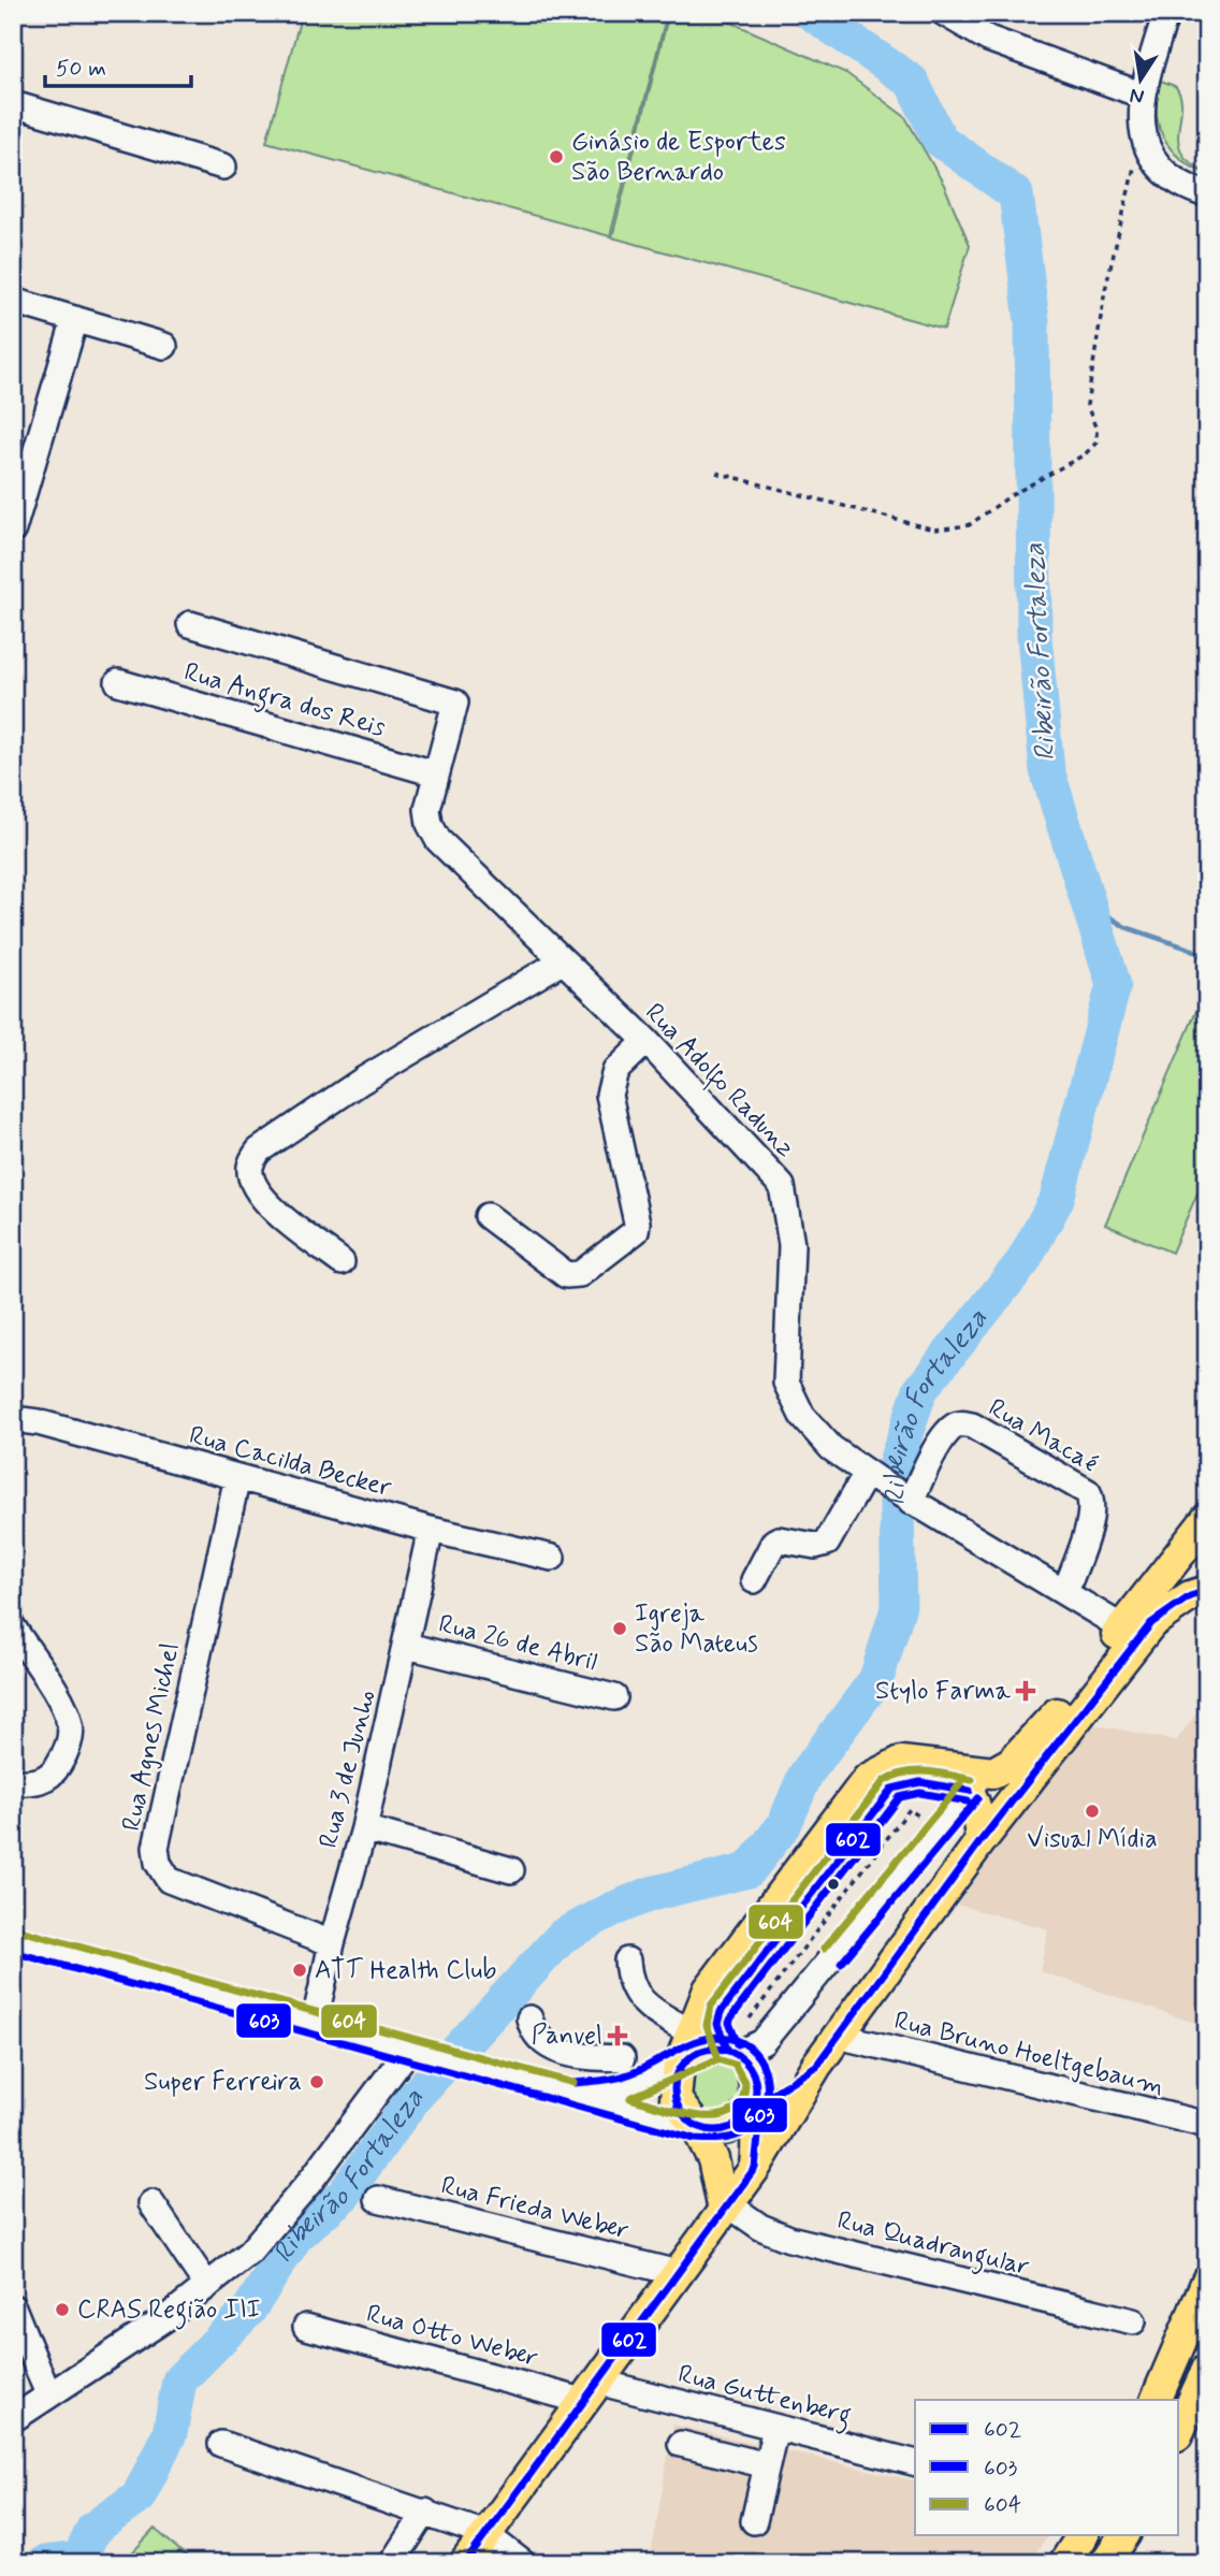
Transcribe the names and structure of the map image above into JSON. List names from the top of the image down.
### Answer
{
  "streets": {
    "street": [
      "Rua Angra dos Reis",
      "Rua Adolfo Radunz",
      "Rua Macaé",
      "Rua Cacilda Becker",
      "Rua 26 de Abril",
      "Rua Agnes Michel",
      "Rua 3 de Junho",
      "Rua Bruno Hoeltgebaum",
      "Rua Frieda Weber",
      "Rua Quadrangular",
      "Rua Otto Weber",
      "Rua Guttenberg"
    ]
  },
  "crossings": [
    ["Rua Angra dos Reis", "Rua Adolfo Radunz"],
    ["Rua Adolfo Radunz", "Rua Macaé"],
    ["Rua Cacilda Becker", "Rua Agnes Michel"],
    ["Rua Cacilda Becker", "Rua 3 de Junho"],
    ["Rua 26 de Abril", "Rua 3 de Junho"],
    ["Rua Agnes Michel", "Rua 3 de Junho"],
    ["Rua Otto Weber", "Rua Guttenberg"]
  ],
  "water": ["Ribeirão Fortaleza"],
  "places": {
    "other": [
      "Ginásio de Esportes São Bernardo",
      "Igreja São Mateus",
      "Visual Mídia",
      "ATT Health Club",
      "Super Ferreira",
      "CRAS Região III"
    ],
    "health": ["Stylo Farma", "Panvel"]
  },
  "lines": ["transit line 602", "transit line 604", "transit line 603"],
  "legend": ["602", "603", "604"],
  "scale_bar": "50 m",
  "north": "bottom"
}
